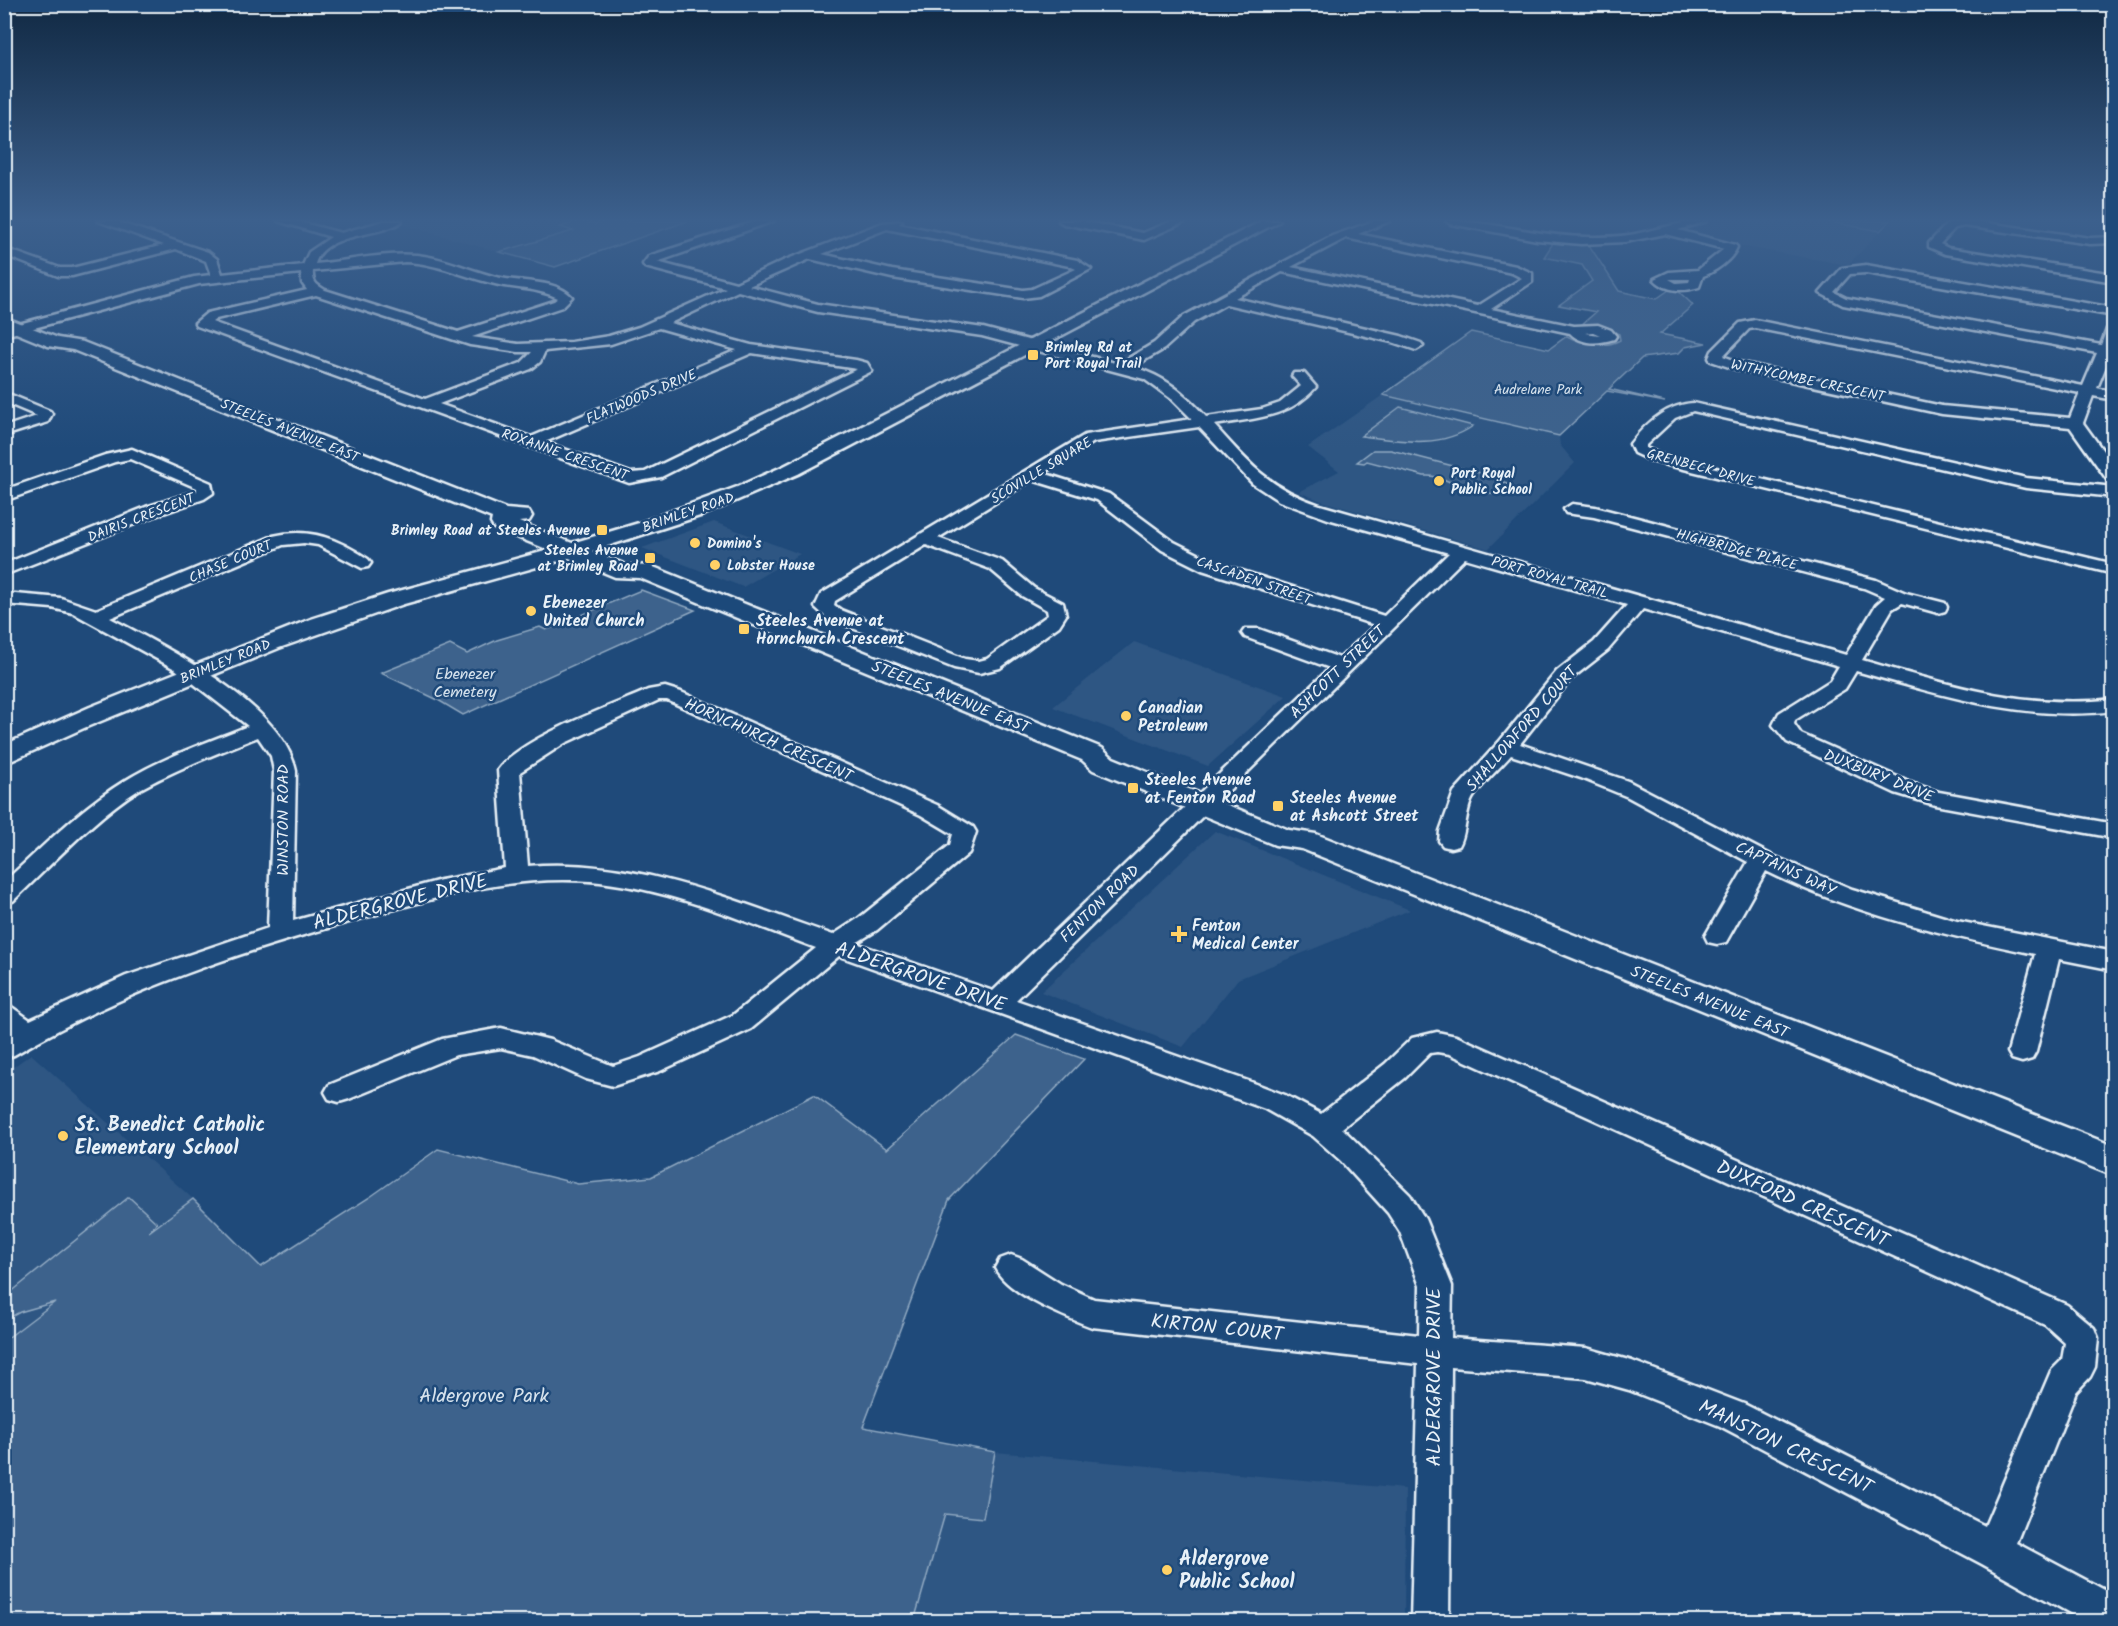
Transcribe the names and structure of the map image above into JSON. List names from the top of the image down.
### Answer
{
  "streets": {
    "main road": ["STEELES AVENUE EAST", "BRIMLEY ROAD"],
    "street": [
      "WITHYCOMBE CRESCENT",
      "FLATWOODS DRIVE",
      "ROXANNE CRESCENT",
      "GRENBECK DRIVE",
      "SCOVILLE SQUARE",
      "DAIRIS CRESCENT",
      "HIGHBRIDGE PLACE",
      "CHASE COURT",
      "PORT ROYAL TRAIL",
      "CASCADEN STREET",
      "ASHCOTT STREET",
      "SHALLOWFORD COURT",
      "HORNCHURCH CRESCENT",
      "DUXBURY DRIVE",
      "WINSTON ROAD",
      "CAPTAINS WAY",
      "ALDERGROVE DRIVE",
      "FENTON ROAD",
      "DUXFORD CRESCENT",
      "KIRTON COURT",
      "MANSTON CRESCENT"
    ]
  },
  "crossings": [
    ["FLATWOODS DRIVE", "ROXANNE CRESCENT"],
    ["STEELES AVENUE EAST", "BRIMLEY ROAD"],
    ["STEELES AVENUE EAST", "ASHCOTT STREET"],
    ["STEELES AVENUE EAST", "FENTON ROAD"],
    ["SCOVILLE SQUARE", "PORT ROYAL TRAIL"],
    ["SCOVILLE SQUARE", "CASCADEN STREET"],
    ["BRIMLEY ROAD", "PORT ROYAL TRAIL"],
    ["BRIMLEY ROAD", "WINSTON ROAD"],
    ["CHASE COURT", "WINSTON ROAD"],
    ["PORT ROYAL TRAIL", "ASHCOTT STREET"],
    ["PORT ROYAL TRAIL", "SHALLOWFORD COURT"],
    ["PORT ROYAL TRAIL", "DUXBURY DRIVE"],
    ["CASCADEN STREET", "ASHCOTT STREET"],
    ["ASHCOTT STREET", "FENTON ROAD"],
    ["SHALLOWFORD COURT", "CAPTAINS WAY"],
    ["HORNCHURCH CRESCENT", "ALDERGROVE DRIVE"],
    ["WINSTON ROAD", "ALDERGROVE DRIVE"],
    ["ALDERGROVE DRIVE", "FENTON ROAD"],
    ["ALDERGROVE DRIVE", "DUXFORD CRESCENT"],
    ["ALDERGROVE DRIVE", "KIRTON COURT"],
    ["ALDERGROVE DRIVE", "MANSTON CRESCENT"],
    ["DUXFORD CRESCENT", "MANSTON CRESCENT"],
    ["KIRTON COURT", "MANSTON CRESCENT"]
  ],
  "parks": ["Audrelane Park", "Ebenezer Cemetery", "Aldergrove Park"],
  "places": {
    "transit": [
      "Brimley Rd at Port Royal Trail",
      "Brimley Road at Steeles Avenue",
      "Steeles Avenue at Brimley Road",
      "Steeles Avenue at Hornchurch Crescent",
      "Steeles Avenue at Fenton Road",
      "Steeles Avenue at Ashcott Street"
    ],
    "other": [
      "Port Royal Public School",
      "Domino's",
      "Lobster House",
      "Ebenezer United Church",
      "Canadian Petroleum",
      "St. Benedict Catholic Elementary School",
      "Aldergrove Public School"
    ],
    "health": ["Fenton Medical Center"]
  }
}
